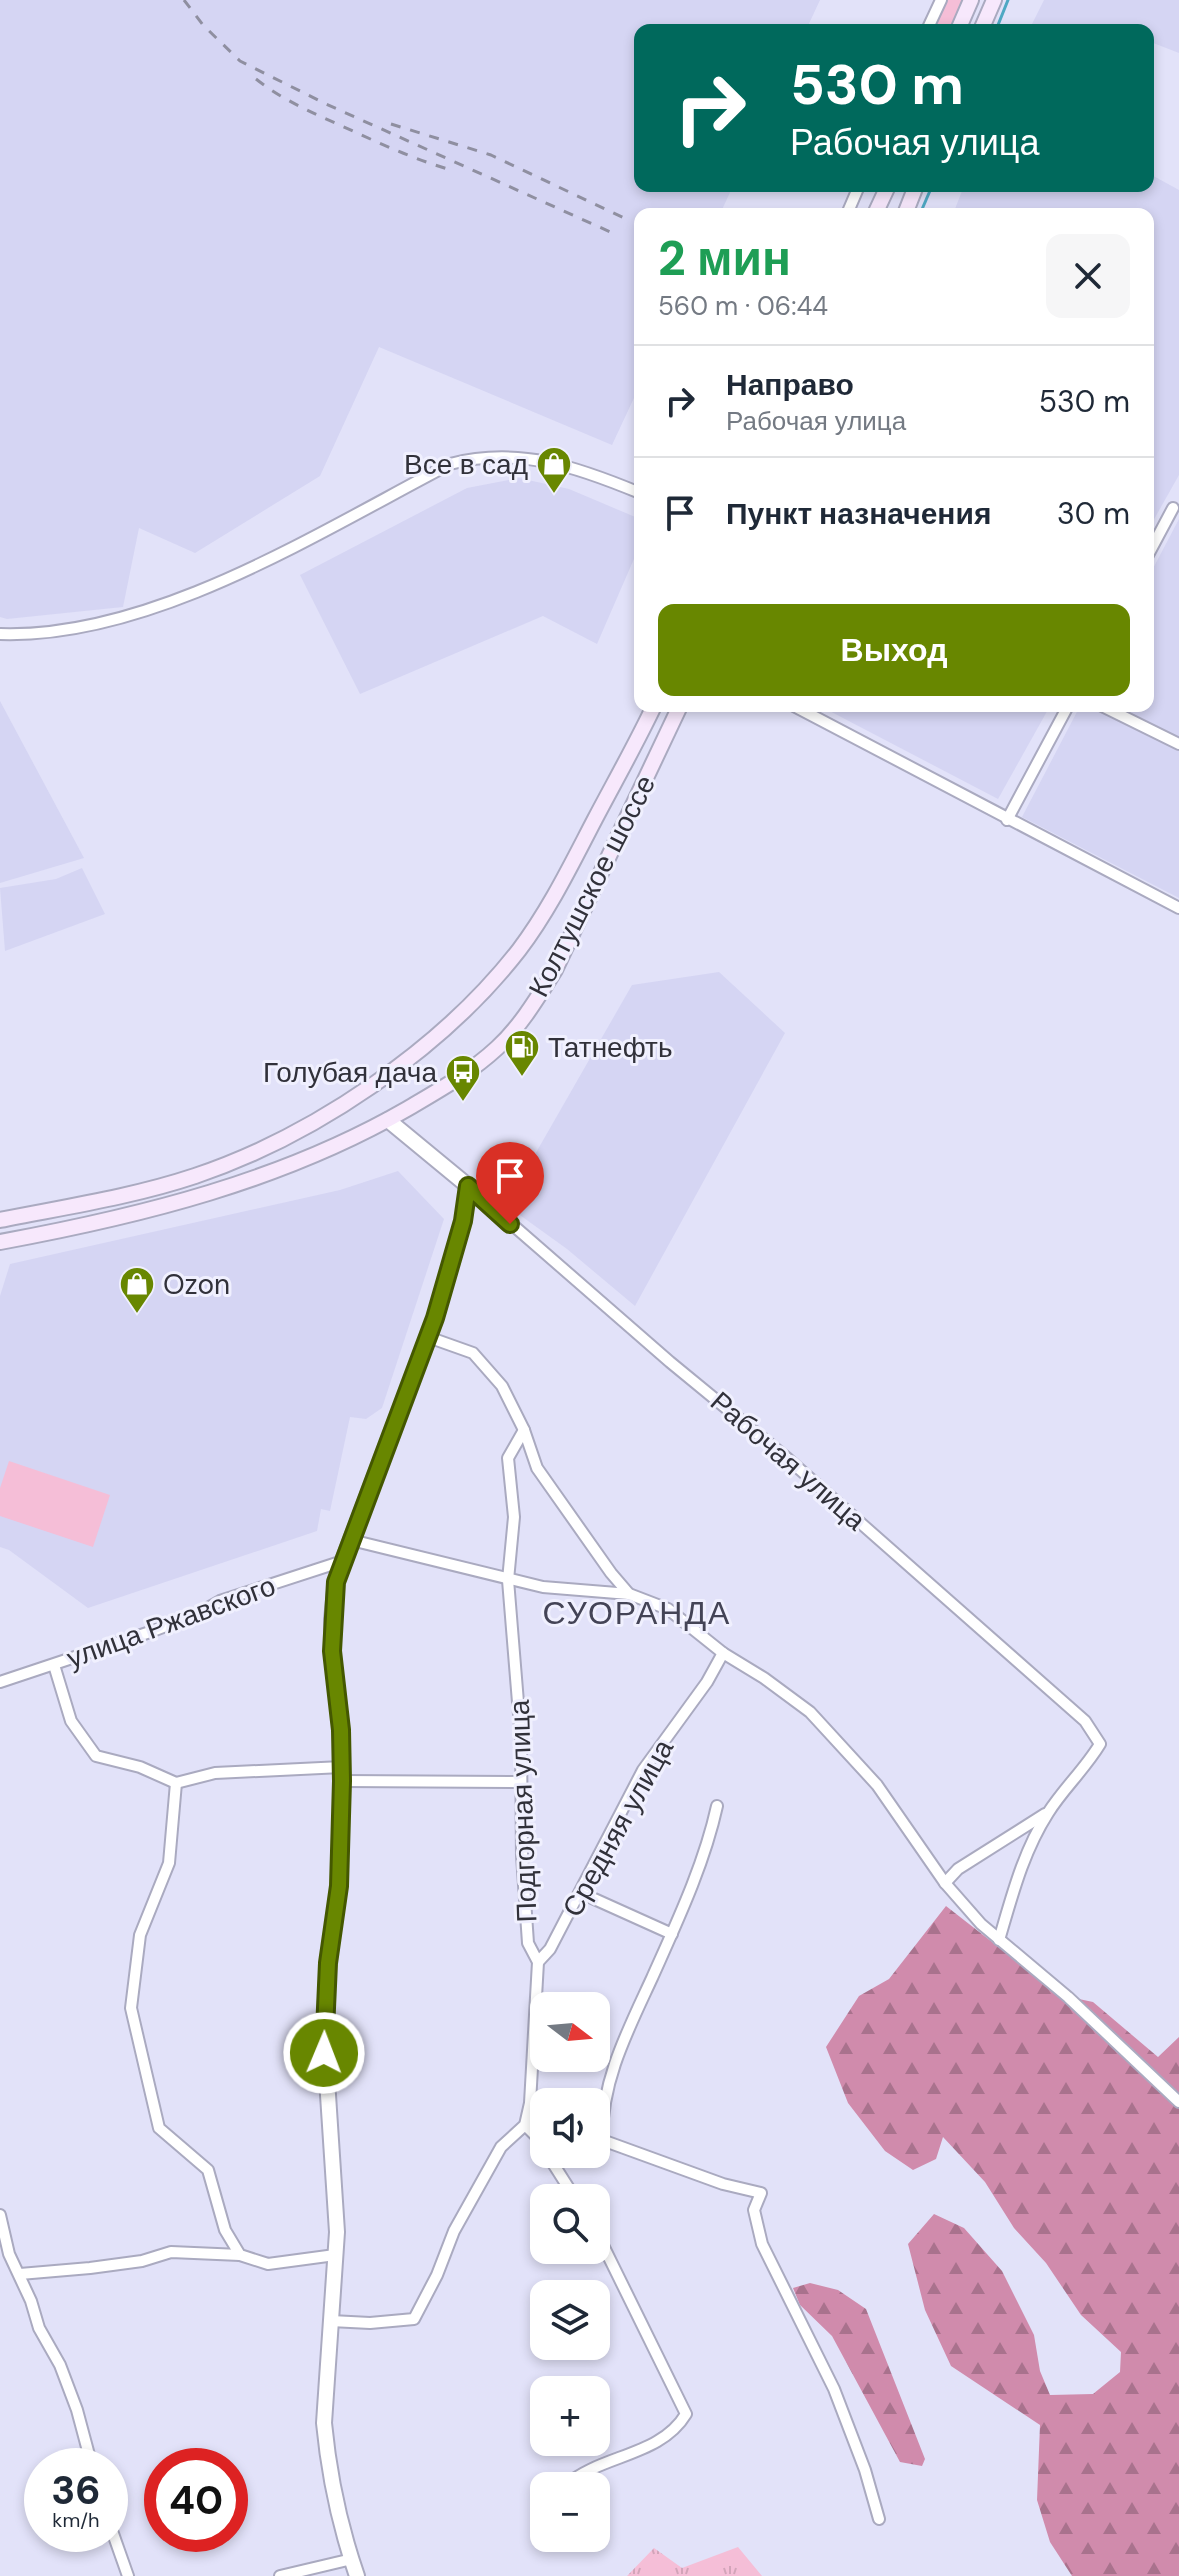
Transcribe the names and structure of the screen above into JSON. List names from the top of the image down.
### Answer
{
  "streets": {
    "main road": ["Колтушское шоссе"],
    "street": [
      "Рабочая улица",
      "улица Ржавского",
      "Подгорная улица",
      "Средняя улица"
    ]
  },
  "crossings": [
    ["Подгорная улица", "Средняя улица"]
  ],
  "districts": ["СУОРАНДА"],
  "places": {
    "shop": ["Все в сад", "Ozon"],
    "fuel station": ["Татнефть"],
    "bus stop": ["Голубая дача"]
  },
  "north": "right",
  "page": {
    "turn": ["530 m", "Рабочая улица"],
    "heading": ["2 мин", "560 m · 06:44"],
    "list": [
      {
        "name": "Направо",
        "note": "Рабочая улица",
        "value": "530 m"
      },
      {
        "name": "Пункт назначения",
        "value": "30 m"
      }
    ],
    "buttons": "Выход",
    "map_buttons": ["+", "−"],
    "speed": "36 km/h",
    "limit": "40"
  }
}
